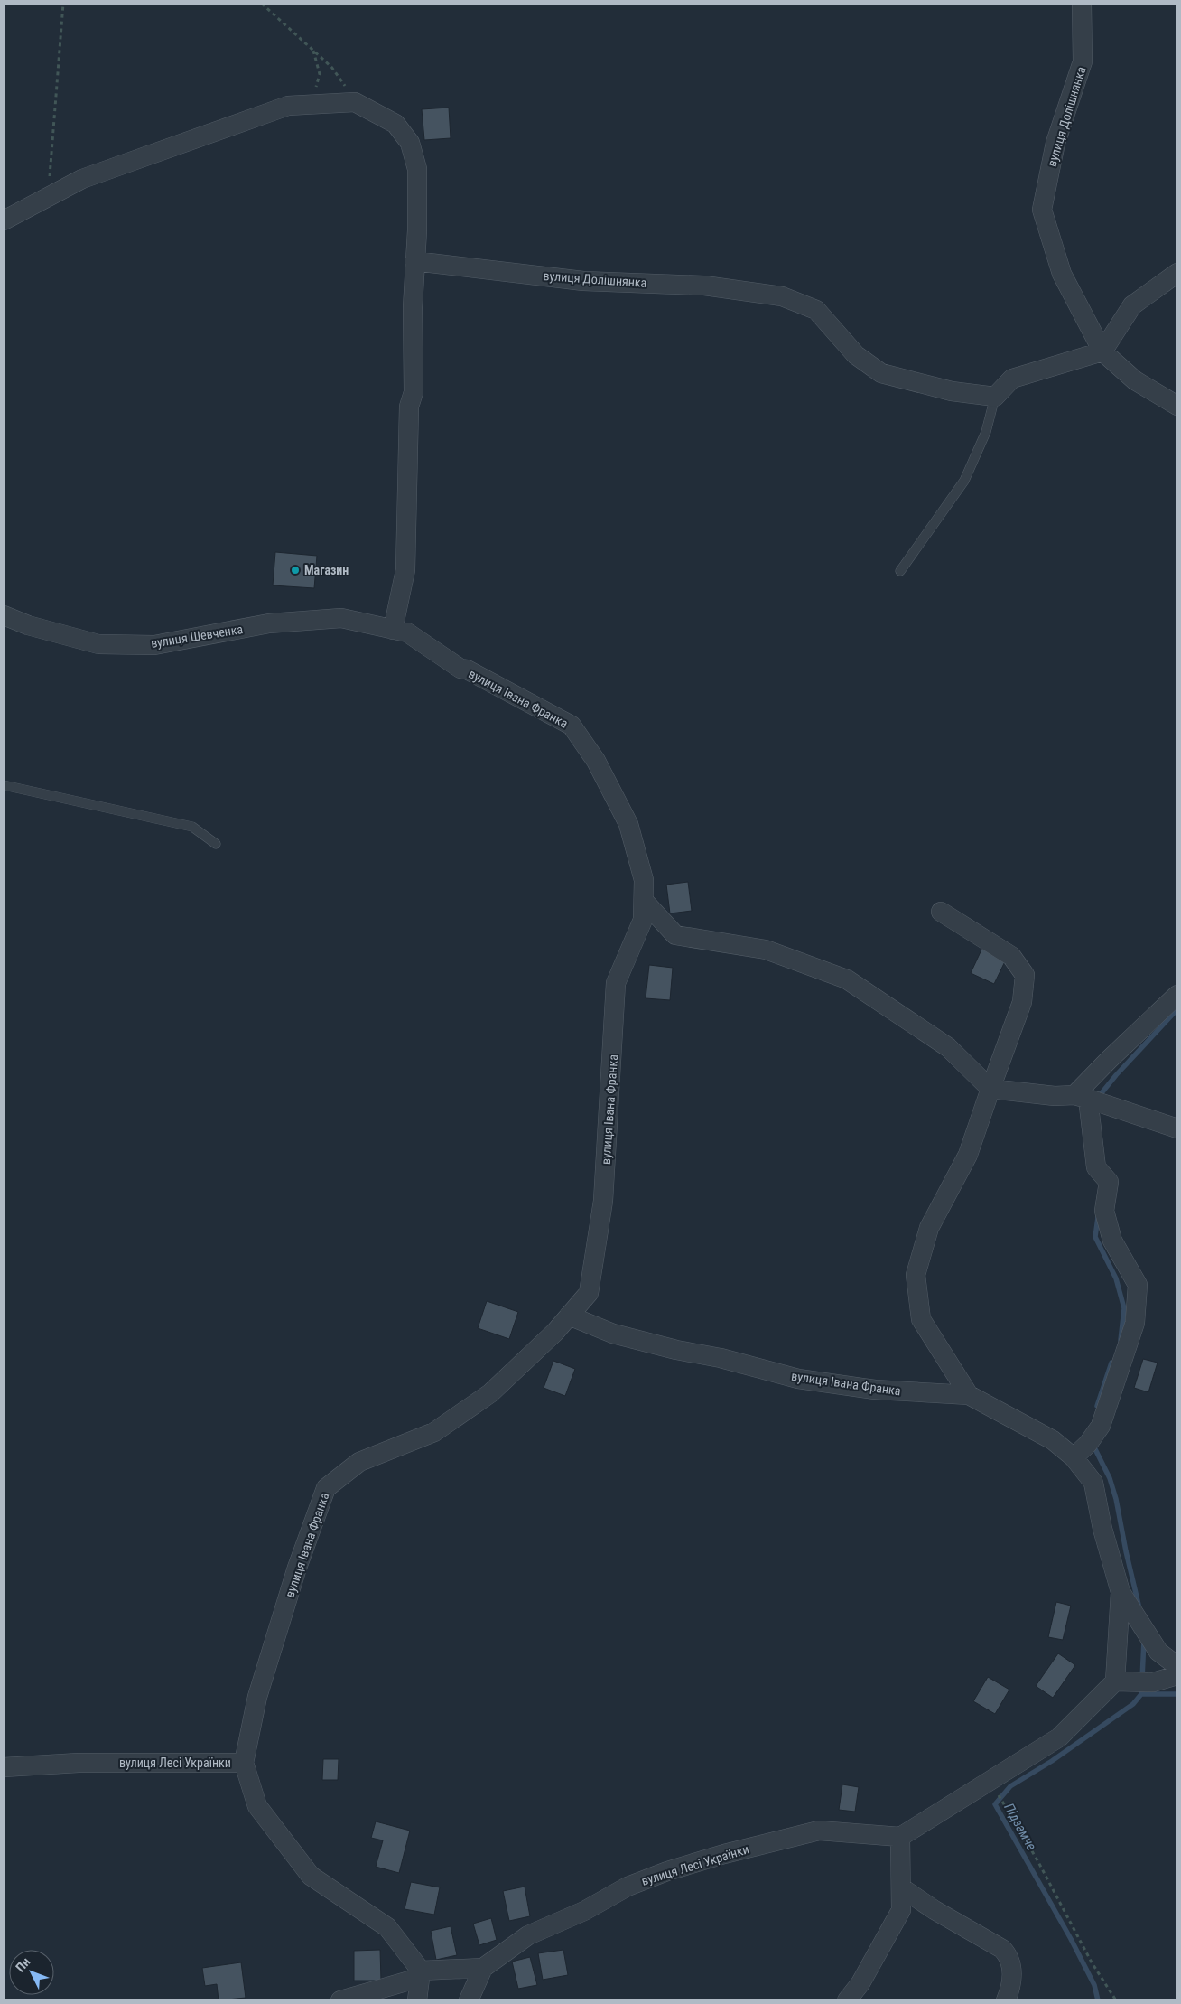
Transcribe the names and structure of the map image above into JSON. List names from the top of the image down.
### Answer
{
  "streets": {
    "street": [
      "вулиця Долішнянка",
      "вулиця Шевченка",
      "вулиця Івана Франка",
      "вулиця Лесі Українки"
    ]
  },
  "crossings": [
    ["вулиця Шевченка", "вулиця Івана Франка"],
    ["вулиця Івана Франка", "вулиця Лесі Українки"]
  ],
  "water": ["Підзамче"],
  "places": ["Магазин"],
  "north": "top left"
}
